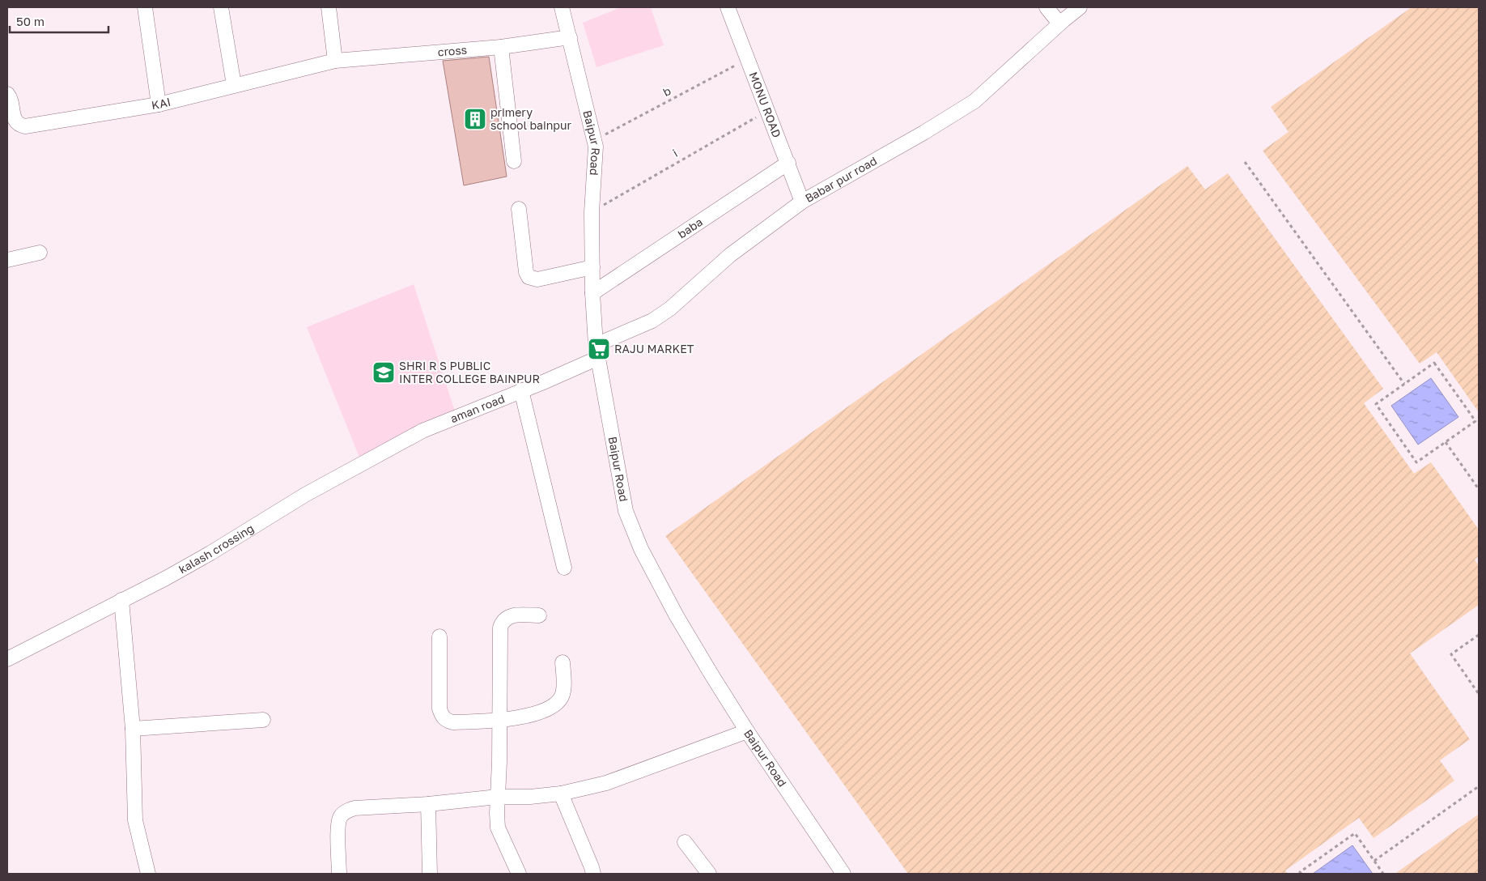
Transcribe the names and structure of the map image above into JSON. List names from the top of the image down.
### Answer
{
  "streets": {
    "street": [
      "cross",
      "KAI",
      "MONU ROAD",
      "Baipur Road",
      "Babar pur road",
      "baba",
      "aman road",
      "kalash crossing"
    ],
    "path": ["b", "i"]
  },
  "crossings": [
    ["cross", "KAI"],
    ["cross", "Baipur Road"],
    ["b", "MONU ROAD"],
    ["b", "Baipur Road"],
    ["MONU ROAD", "i"],
    ["MONU ROAD", "Babar pur road"],
    ["MONU ROAD", "baba"],
    ["Baipur Road", "i"],
    ["Baipur Road", "Babar pur road"],
    ["Baipur Road", "baba"],
    ["Baipur Road", "aman road"],
    ["Babar pur road", "aman road"],
    ["aman road", "kalash crossing"]
  ],
  "places": {
    "building": ["primery school bainpur"],
    "supermarket": ["RAJU MARKET"],
    "school or university": ["SHRI R S PUBLIC INTER COLLEGE BAINPUR"]
  },
  "scale_bar": "50 m"
}
